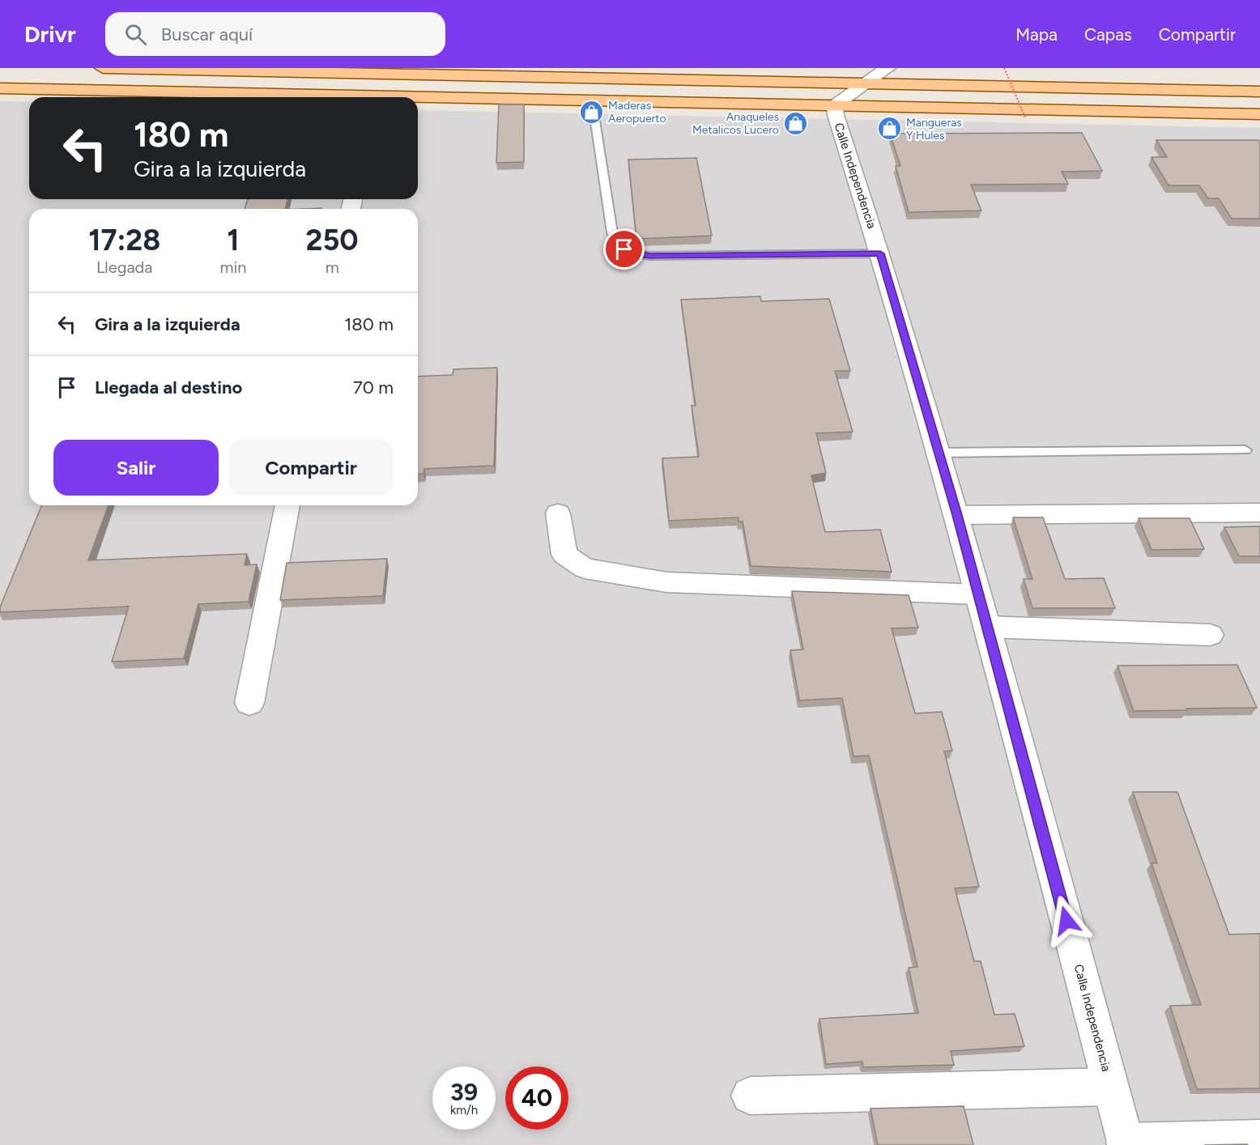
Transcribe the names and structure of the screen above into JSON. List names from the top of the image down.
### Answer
{
  "streets": {
    "street": ["Calle Independencia"]
  },
  "places": {
    "shop": ["Maderas Aeropuerto", "Anaqueles Metalicos Lucero", "Mangueras Y Hules"]
  },
  "page": {
    "header": "Drivr",
    "search": "Buscar aquí",
    "nav": ["Mapa", "Capas", "Compartir"],
    "turn": ["180 m", "Gira a la izquierda"],
    "eta": [
      "17:28",
      "Llegada",
      "1",
      "min",
      "250",
      "m"
    ],
    "list": [
      {
        "name": "Gira a la izquierda",
        "value": "180 m"
      },
      {
        "name": "Llegada al destino",
        "value": "70 m"
      }
    ],
    "buttons": ["Salir", "Compartir"],
    "speed": "39 km/h",
    "limit": "40"
  }
}
